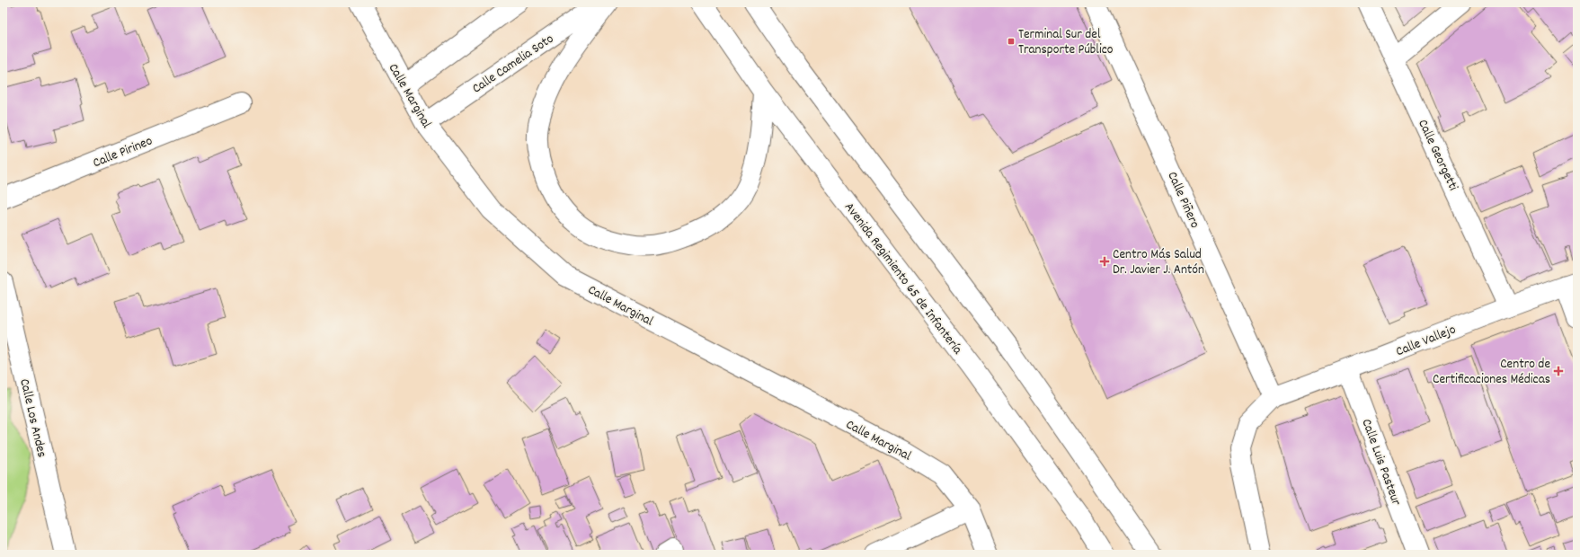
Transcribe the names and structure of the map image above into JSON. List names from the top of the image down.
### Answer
{
  "streets": {
    "main road": [
      "Calle Camelia Soto",
      "Calle Marginal",
      "Calle Pirineo",
      "Calle Georgetti",
      "Calle Piñero",
      "Avenida Regimiento 65 de Infantería",
      "Calle Vallejo",
      "Calle Los Andes",
      "Calle Luis Pasteur"
    ]
  },
  "crossings": [
    ["Calle Camelia Soto", "Calle Marginal"],
    ["Calle Georgetti", "Calle Vallejo"],
    ["Calle Piñero", "Calle Vallejo"],
    ["Calle Vallejo", "Calle Luis Pasteur"]
  ],
  "places": {
    "transit": ["Terminal Sur del Transporte Público"],
    "health": ["Centro Más Salud Dr. Javier J. Antón", "Centro de Certificaciones Médicas"]
  }
}
